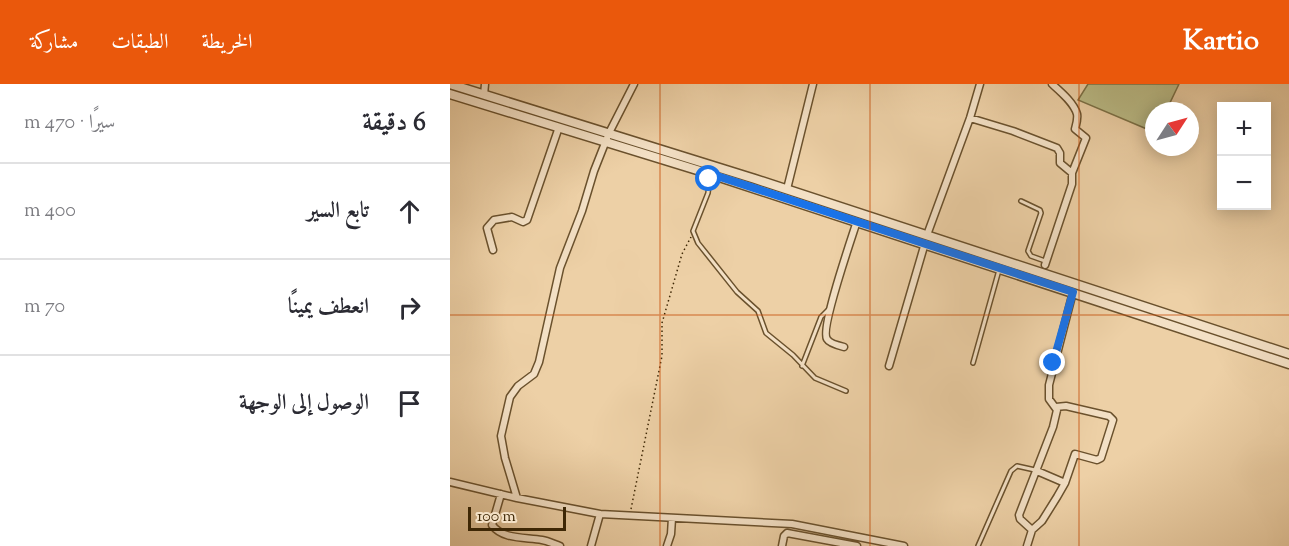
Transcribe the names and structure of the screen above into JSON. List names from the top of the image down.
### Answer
{
  "scale_bar": "100 m",
  "north": "top right",
  "page": {
    "header": "Kartio",
    "nav": ["الخريطة", "الطبقات", "مشاركة"],
    "heading": ["6 دقيقة", "سيرًا · 470 m"],
    "map_buttons": ["+", "−"],
    "list": [
      ["تابع السير", "400 m"],
      ["انعطف يمينًا", "70 m"],
      "الوصول إلى الوجهة"
    ],
    "scale": "100 m"
  }
}
